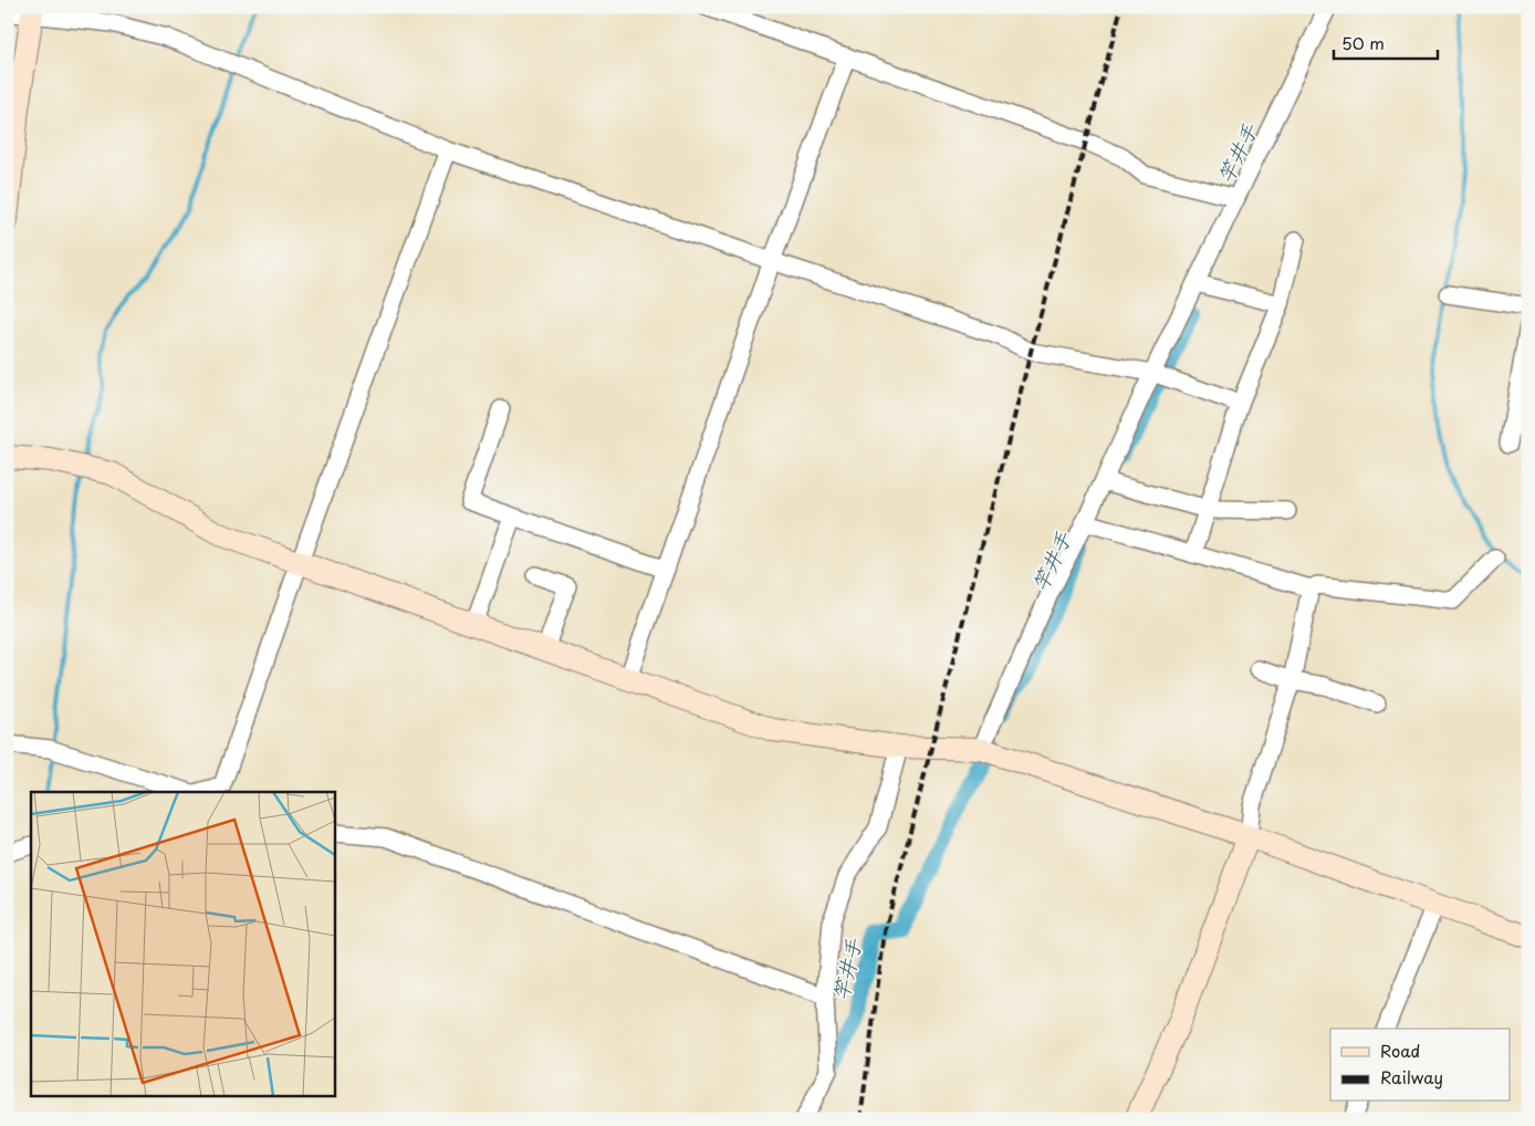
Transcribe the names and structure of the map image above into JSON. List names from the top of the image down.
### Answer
{
  "water": ["竿井手"],
  "legend": ["Road", "Railway"],
  "scale_bar": "50 m"
}
